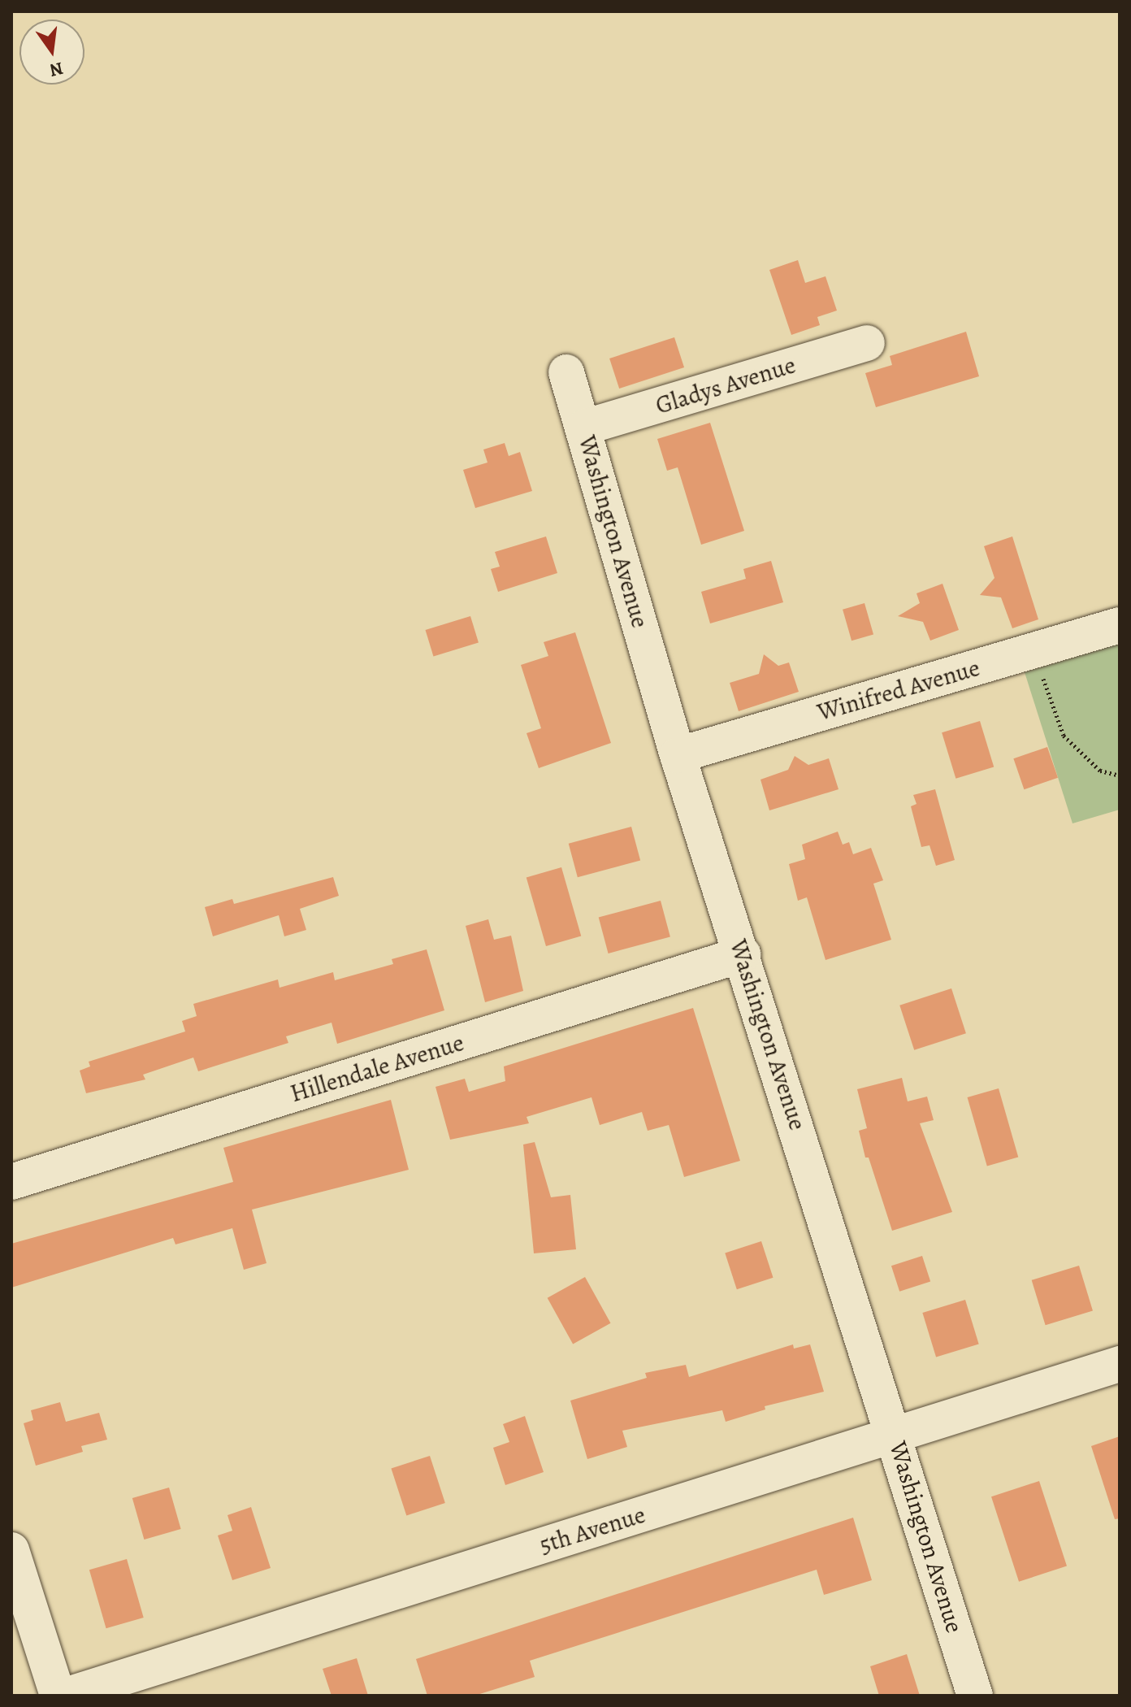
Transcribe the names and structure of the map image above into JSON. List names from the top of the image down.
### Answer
{
  "streets": {
    "street": [
      "Gladys Avenue",
      "Washington Avenue",
      "Winifred Avenue",
      "Hillendale Avenue",
      "5th Avenue"
    ]
  },
  "crossings": [
    ["Gladys Avenue", "Washington Avenue"],
    ["Washington Avenue", "Winifred Avenue"],
    ["Washington Avenue", "Hillendale Avenue"],
    ["Washington Avenue", "5th Avenue"]
  ],
  "north": "bottom"
}
